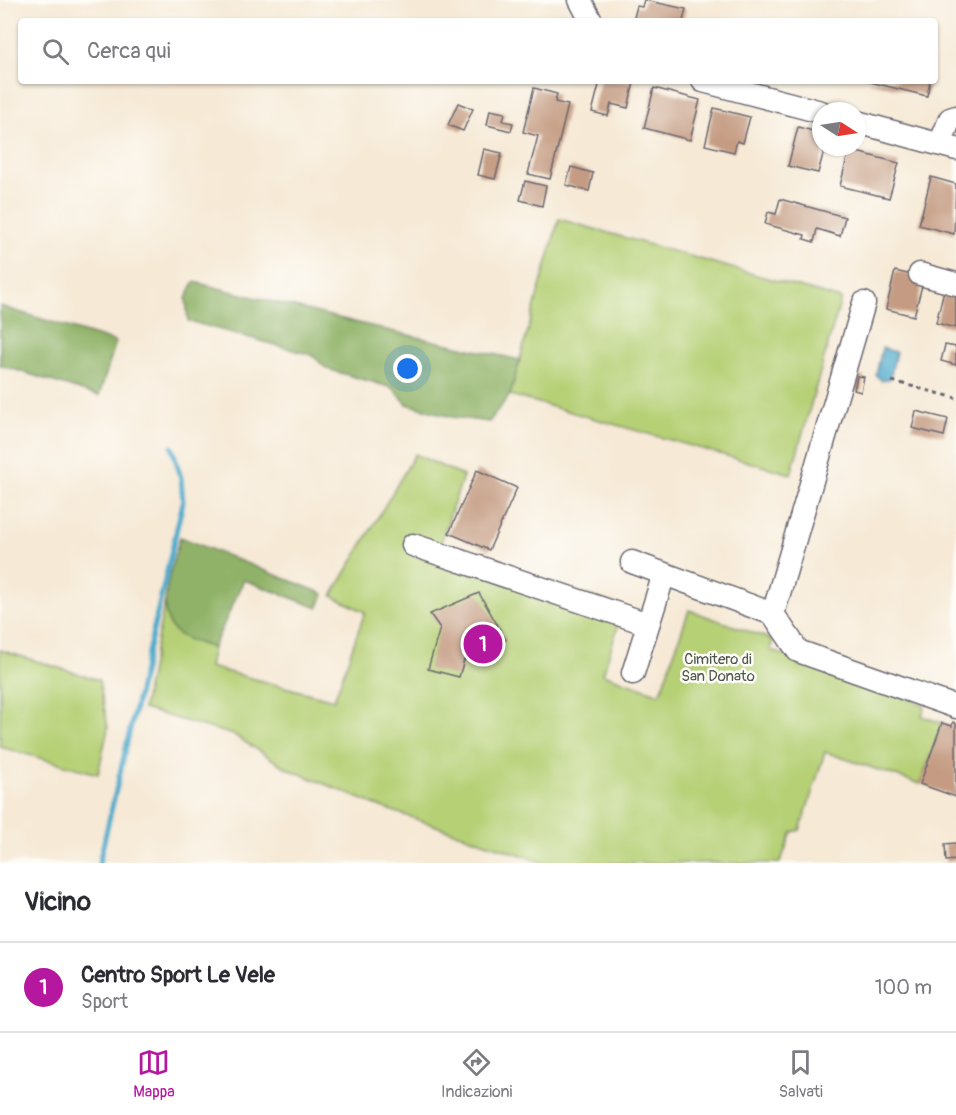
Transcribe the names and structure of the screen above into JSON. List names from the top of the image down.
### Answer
{
  "parks": ["Cimitero di San Donato"],
  "north": "right",
  "page": {
    "search": "Cerca qui",
    "pins": "1",
    "heading": "Vicino",
    "list": [
      {
        "mark": "1",
        "name": "Centro Sport Le Vele",
        "note": "Sport",
        "value": "100 m"
      }
    ],
    "nav": ["Mappa", "Indicazioni", "Salvati"]
  }
}
